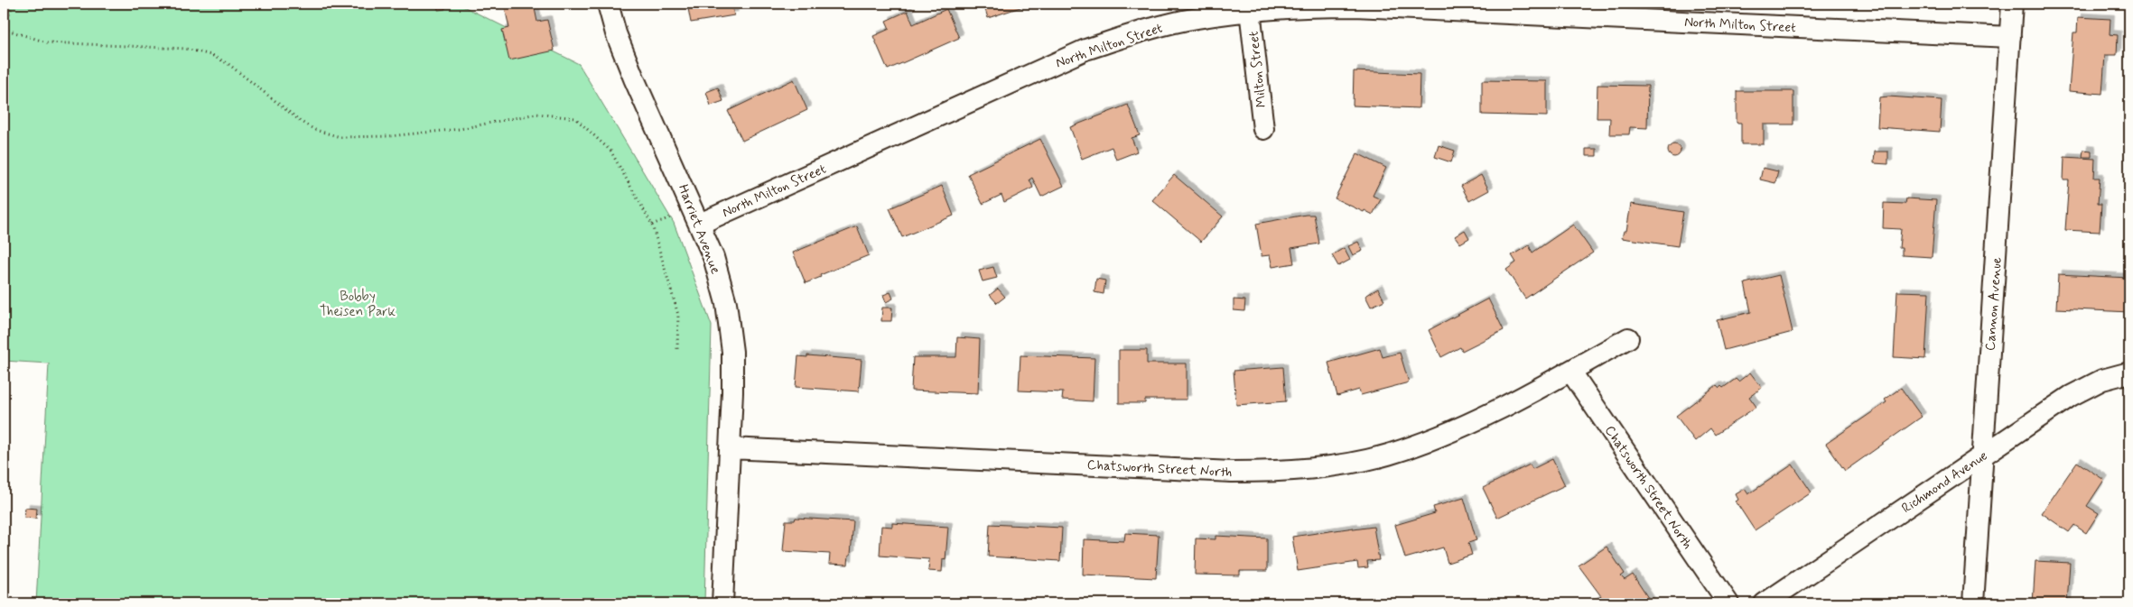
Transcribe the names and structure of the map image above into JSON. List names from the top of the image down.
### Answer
{
  "streets": {
    "street": [
      "North Milton Street",
      "Milton Street",
      "Harriet Avenue",
      "Cannon Avenue",
      "Chatsworth Street North",
      "Richmond Avenue"
    ]
  },
  "crossings": [
    ["North Milton Street", "Milton Street"],
    ["North Milton Street", "Harriet Avenue"],
    ["North Milton Street", "Cannon Avenue"],
    ["Harriet Avenue", "Chatsworth Street North"],
    ["Cannon Avenue", "Richmond Avenue"]
  ],
  "parks": ["Bobby Theisen Park"]
}
